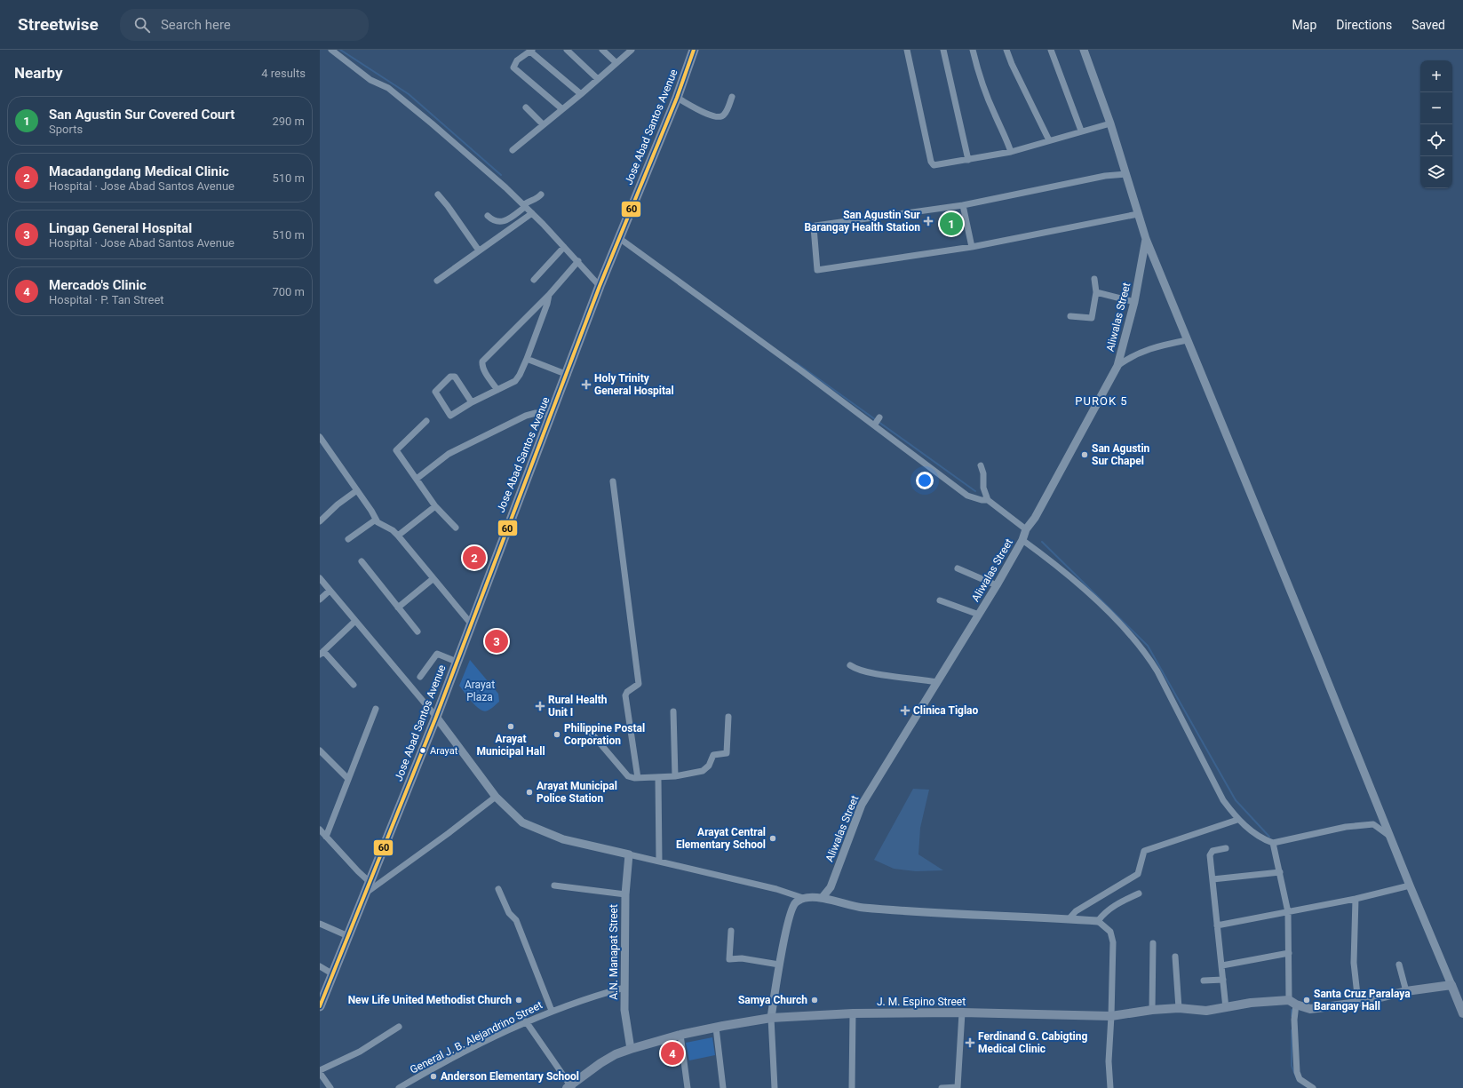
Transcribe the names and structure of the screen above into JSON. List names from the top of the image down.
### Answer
{
  "streets": {
    "highway": ["Jose Abad Santos Avenue"],
    "main road": ["J. M. Espino Street"],
    "street": ["Aliwalas Street", "A.N. Manapat Street", "General J. B. Alejandrino Street"]
  },
  "crossings": [
    ["A.N. Manapat Street", "J. M. Espino Street"],
    ["A.N. Manapat Street", "General J. B. Alejandrino Street"]
  ],
  "districts": ["PUROK 5"],
  "parks": ["Arayat Plaza"],
  "places": {
    "health": [
      "San Agustin Sur Barangay Health Station",
      "Holy Trinity General Hospital",
      "Rural Health Unit I",
      "Clinica Tiglao",
      "Ferdinand G. Cabigting Medical Clinic"
    ],
    "other": [
      "San Agustin Sur Chapel",
      "Arayat Municipal Hall",
      "Philippine Postal Corporation",
      "Arayat",
      "Arayat Municipal Police Station",
      "Arayat Central Elementary School",
      "New Life United Methodist Church",
      "Samya Church",
      "Santa Cruz Paralaya Barangay Hall",
      "Anderson Elementary School"
    ]
  },
  "lines": ["transit line 60"],
  "page": {
    "header": "Streetwise",
    "search": "Search here",
    "nav": ["Map", "Directions", "Saved"],
    "heading": ["Nearby", "4 results"],
    "map_buttons": ["+", "−"],
    "list": [
      {
        "mark": "1",
        "name": "San Agustin Sur Covered Court",
        "note": "Sports",
        "value": "290 m"
      },
      {
        "mark": "2",
        "name": "Macadangdang Medical Clinic",
        "note": "Hospital · Jose Abad Santos Avenue",
        "value": "510 m"
      },
      {
        "mark": "3",
        "name": "Lingap General Hospital",
        "note": "Hospital · Jose Abad Santos Avenue",
        "value": "510 m"
      },
      {
        "mark": "4",
        "name": "Mercado's Clinic",
        "note": "Hospital · P. Tan Street",
        "value": "700 m"
      }
    ],
    "pins": [
      "1",
      "2",
      "3",
      "4"
    ]
  }
}
